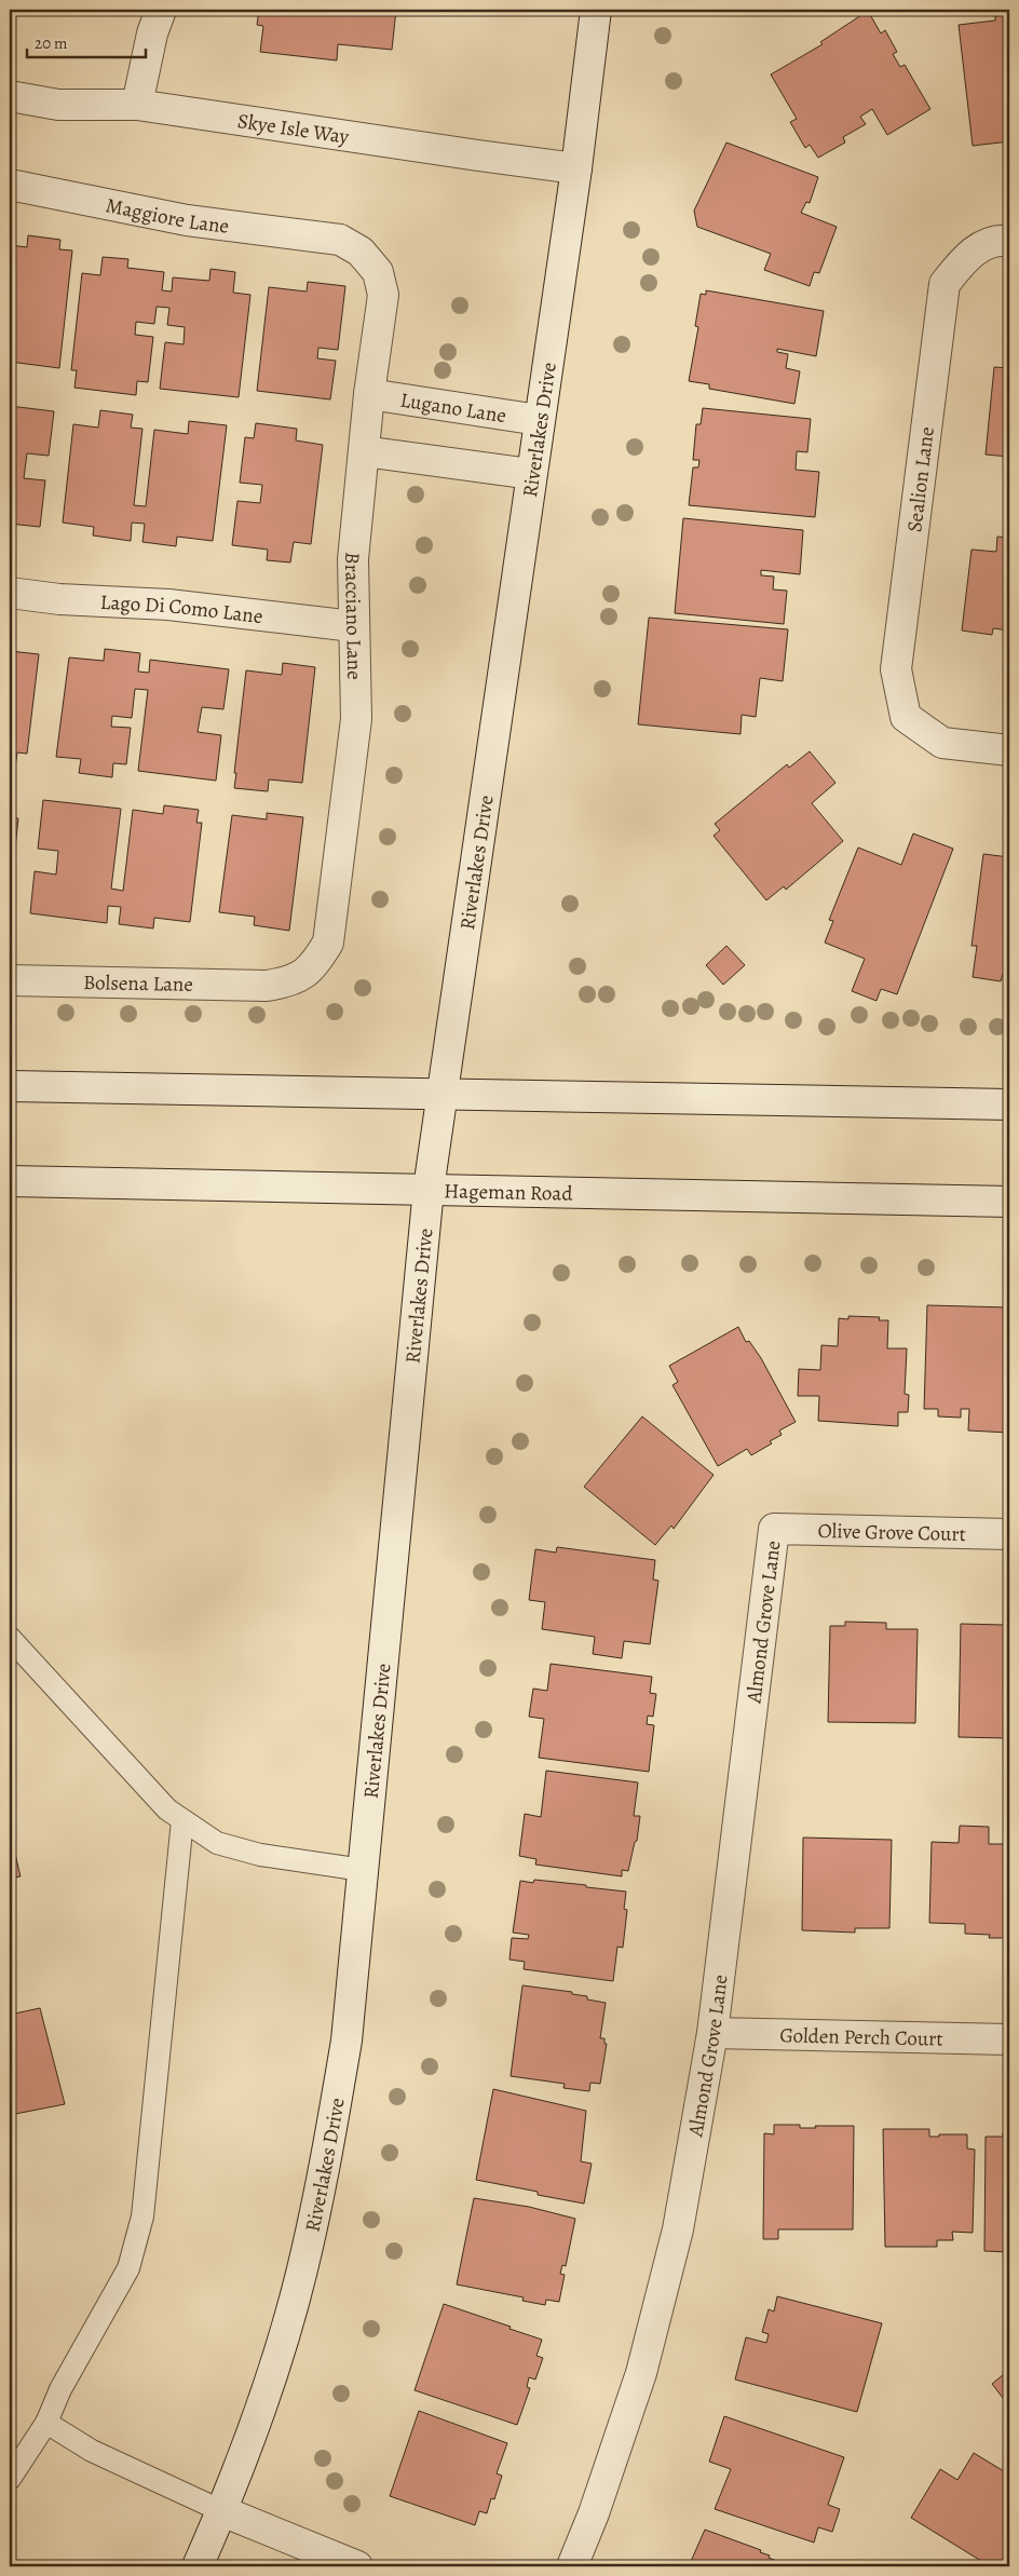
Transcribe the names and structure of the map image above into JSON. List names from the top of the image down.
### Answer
{
  "streets": {
    "street": [
      "Skye Isle Way",
      "Maggiore Lane",
      "Lugano Lane",
      "Riverlakes Drive",
      "Sealion Lane",
      "Lago Di Como Lane",
      "Bracciano Lane",
      "Bolsena Lane",
      "Hageman Road",
      "Olive Grove Court",
      "Almond Grove Lane",
      "Golden Perch Court"
    ]
  },
  "crossings": [
    ["Skye Isle Way", "Riverlakes Drive"],
    ["Maggiore Lane", "Bracciano Lane"],
    ["Lugano Lane", "Riverlakes Drive"],
    ["Lugano Lane", "Bracciano Lane"],
    ["Riverlakes Drive", "Hageman Road"],
    ["Lago Di Como Lane", "Bracciano Lane"],
    ["Bracciano Lane", "Bolsena Lane"],
    ["Olive Grove Court", "Almond Grove Lane"],
    ["Almond Grove Lane", "Golden Perch Court"]
  ],
  "scale_bar": "20 m"
}
